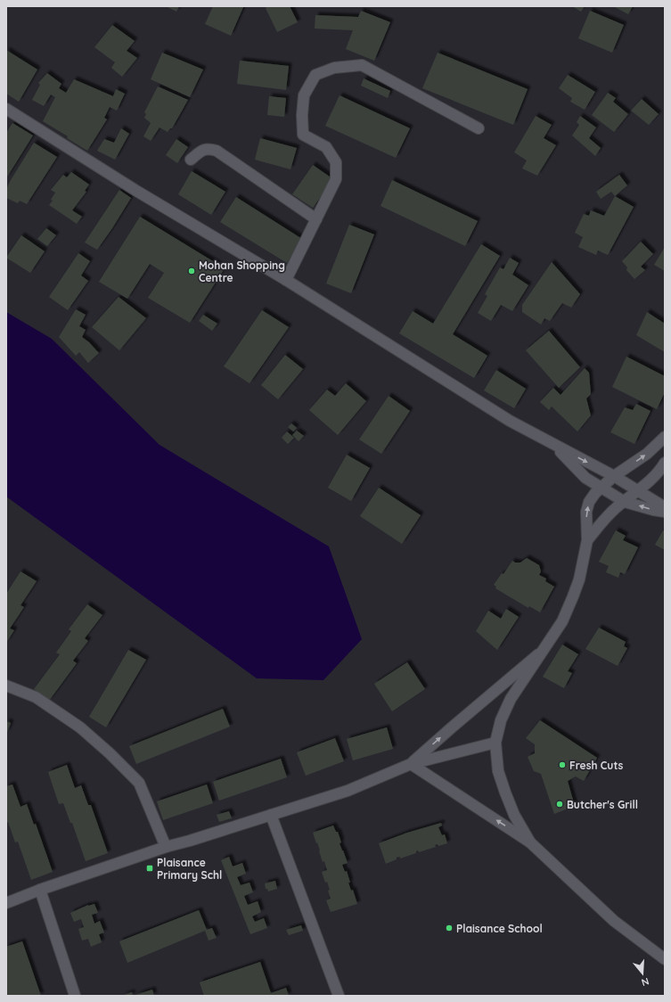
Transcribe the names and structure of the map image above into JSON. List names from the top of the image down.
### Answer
{
  "places": {
    "other": [
      "Mohan Shopping Centre",
      "Fresh Cuts",
      "Butcher's Grill",
      "Plaisance School"
    ],
    "transit": ["Plaisance Primary Schl"]
  },
  "north": "bottom"
}
